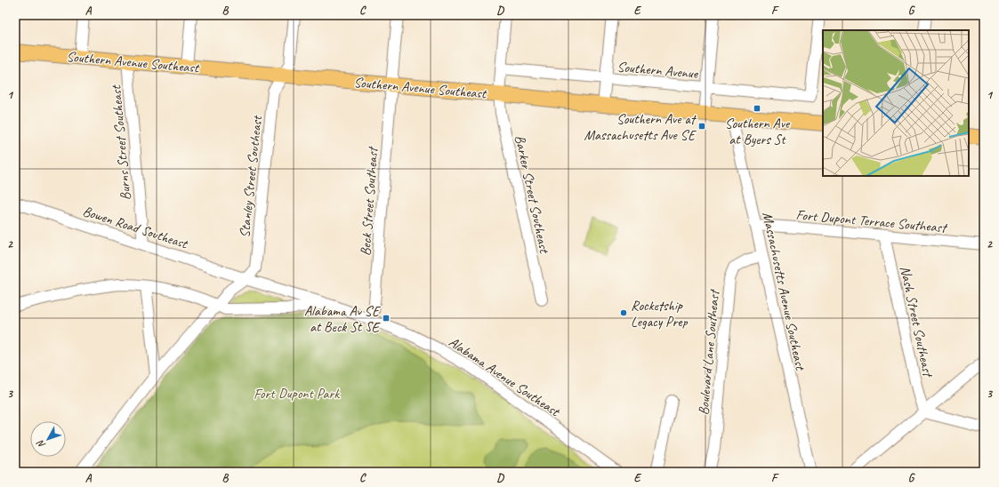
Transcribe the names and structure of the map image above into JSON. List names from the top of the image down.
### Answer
{
  "streets": {
    "main road": ["Southern Avenue Southeast"],
    "street": [
      "Southern Avenue",
      "Burns Street Southeast",
      "Stanley Street Southeast",
      "Barker Street Southeast",
      "Beck Street Southeast",
      "Fort Dupont Terrace Southeast",
      "Bowen Road Southeast",
      "Massachusetts Avenue Southeast",
      "Nash Street Southeast",
      "Boulevard Lane Southeast",
      "Alabama Avenue Southeast"
    ]
  },
  "crossings": [
    ["Southern Avenue Southeast", "Burns Street Southeast"],
    ["Southern Avenue Southeast", "Stanley Street Southeast"],
    ["Southern Avenue Southeast", "Barker Street Southeast"],
    ["Southern Avenue Southeast", "Beck Street Southeast"],
    ["Southern Avenue Southeast", "Massachusetts Avenue Southeast"],
    ["Southern Avenue", "Barker Street Southeast"],
    ["Burns Street Southeast", "Bowen Road Southeast"],
    ["Stanley Street Southeast", "Bowen Road Southeast"],
    ["Stanley Street Southeast", "Alabama Avenue Southeast"],
    ["Beck Street Southeast", "Alabama Avenue Southeast"],
    ["Fort Dupont Terrace Southeast", "Massachusetts Avenue Southeast"],
    ["Fort Dupont Terrace Southeast", "Nash Street Southeast"],
    ["Bowen Road Southeast", "Alabama Avenue Southeast"],
    ["Massachusetts Avenue Southeast", "Boulevard Lane Southeast"]
  ],
  "parks": ["Fort Dupont Park"],
  "places": {
    "transit": ["Southern Ave at Byers St", "Southern Ave at Massachusetts Ave SE", "Alabama Av SE at Beck St SE"],
    "other": ["Rocketship Legacy Prep"]
  },
  "north": "bottom left",
  "grid": {
    "columns": [
      "A",
      "B",
      "C",
      "D",
      "E",
      "F",
      "G"
    ],
    "rows": ["1", "2", "3"]
  }
}
